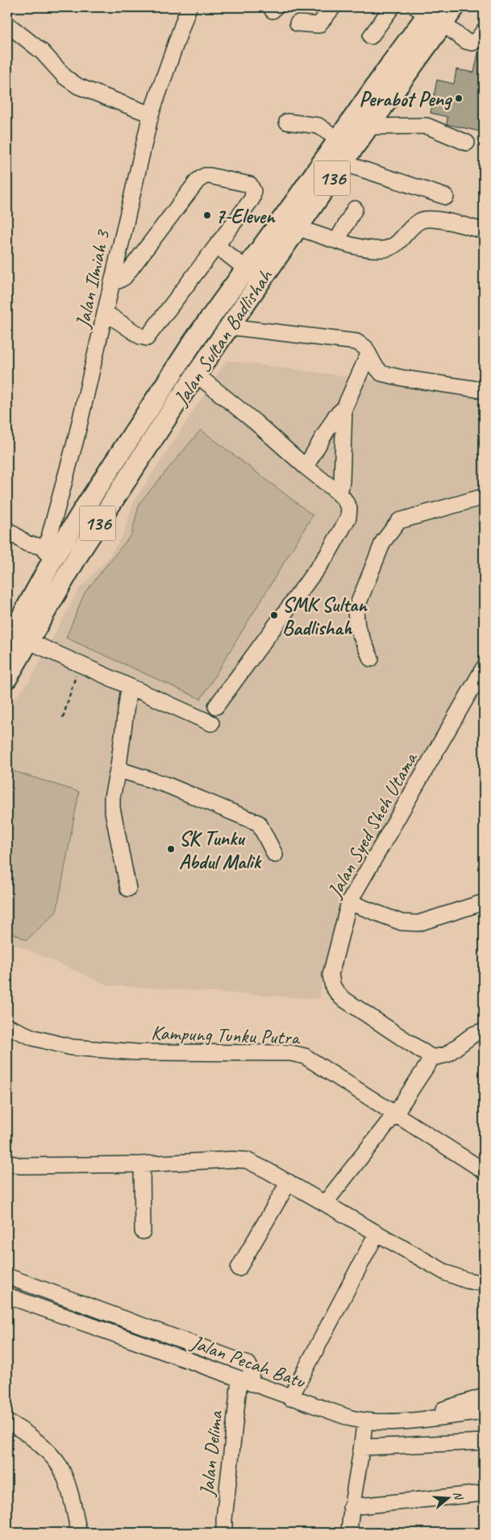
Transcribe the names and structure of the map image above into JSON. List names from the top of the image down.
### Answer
{
  "streets": {
    "main road": ["136", "Jalan Sultan Badlishah"],
    "street": [
      "Jalan Ilmiah 3",
      "Jalan Syed Sheh Utama",
      "Kampung Tunku Putra",
      "Jalan Pecah Batu",
      "Jalan Delima"
    ]
  },
  "crossings": [
    ["Jalan Ilmiah 3", "Jalan Sultan Badlishah"],
    ["Jalan Pecah Batu", "Jalan Delima"]
  ],
  "places": [
    "Perabot Peng",
    "7-Eleven",
    "SMK Sultan Badlishah",
    "SK Tunku Abdul Malik"
  ],
  "north": "right"
}
